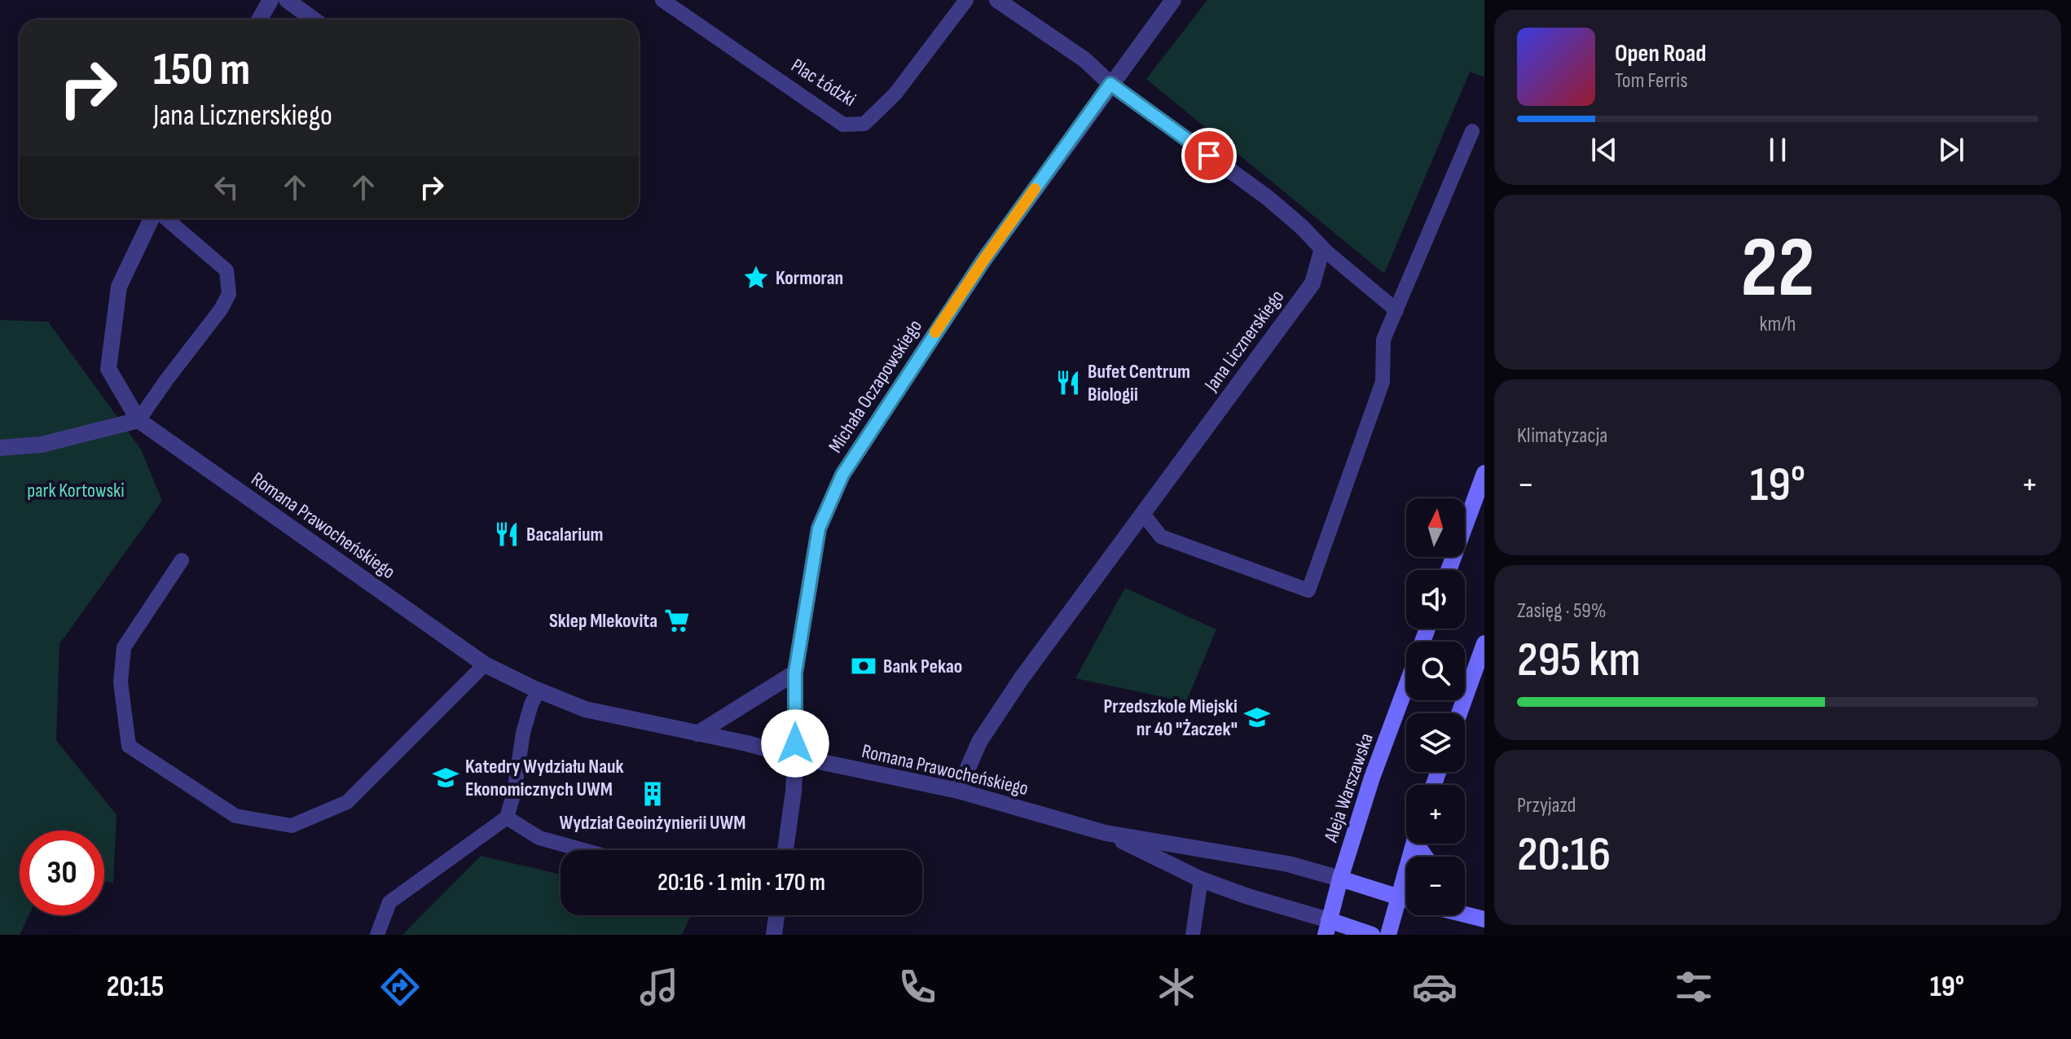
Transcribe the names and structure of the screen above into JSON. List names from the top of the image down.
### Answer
{
  "streets": {
    "main road": ["Aleja Warszawska"],
    "street": ["Jana Licznerskiego", "Michała Oczapowskiego", "Romana Prawocheńskiego"],
    "lane": ["Plac Łódzki"]
  },
  "crossings": [
    ["Jana Licznerskiego", "Romana Prawocheńskiego"],
    ["Michała Oczapowskiego", "Romana Prawocheńskiego"],
    ["Romana Prawocheńskiego", "Aleja Warszawska"]
  ],
  "parks": ["park Kortowski"],
  "places": {
    "place": ["Kormoran"],
    "restaurant": ["Bufet Centrum Biologii", "Bacalarium"],
    "supermarket": ["Sklep Mlekovita"],
    "bank": ["Bank Pekao"],
    "school or university": ["Przedszkole Miejski nr 40 \"Żaczek\"", "Katedry Wydziału Nauk Ekonomicznych UWM"],
    "building": ["Wydział Geoinżynierii UWM"]
  },
  "north": "top",
  "page": {
    "turn": ["150 m", "Jana Licznerskiego"],
    "song": ["Open Road", "Tom Ferris"],
    "tile": [
      ["22", "km/h"],
      "Klimatyzacja",
      ["Zasięg · 59%", "295 km"],
      ["Przyjazd", "20:16"]
    ],
    "heat": ["−", "19°", "+"],
    "map_buttons": ["+", "−"],
    "limit": "30",
    "trip": "20:16 · 1 min · 170 m",
    "tabs": ["20:15", "19°"]
  }
}
